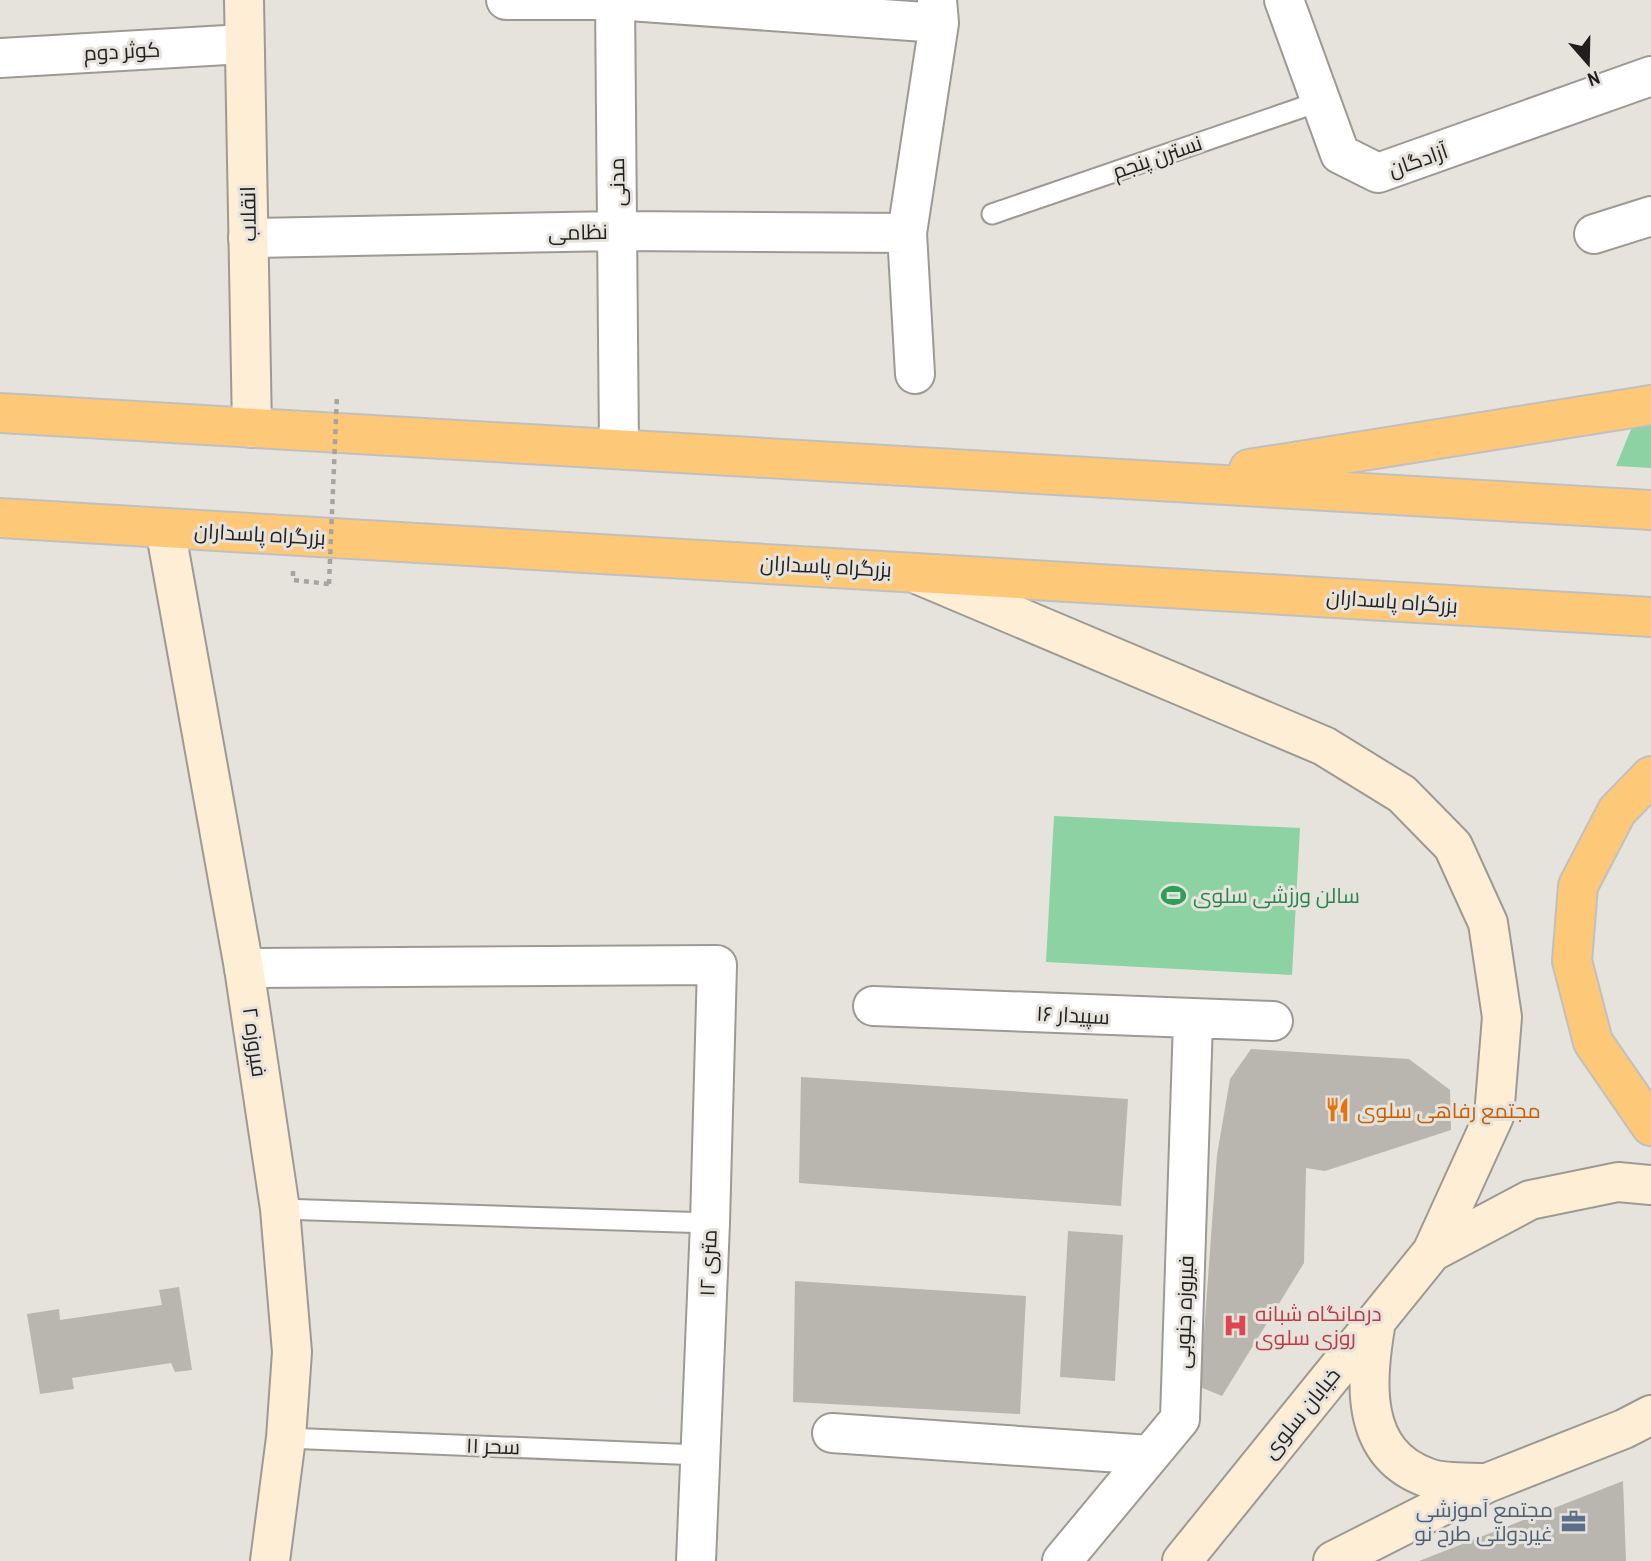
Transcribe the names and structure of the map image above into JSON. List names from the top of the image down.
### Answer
{
  "streets": {
    "highway": ["بزرگراه پاسداران"],
    "main road": ["انقلاب", "فیروزه ٢", "خیابان سلوی"],
    "street": [
      "کوثر دوم",
      "آزادگان",
      "مدنی",
      "نظامی",
      "سپیدار ۱۶",
      "۱۲ متری",
      "فیروزه جنوبی"
    ],
    "lane": ["نسترن پنجم", "سحر ۱۱"]
  },
  "crossings": [
    ["کوثر دوم", "انقلاب"],
    ["نسترن پنجم", "آزادگان"],
    ["مدنی", "نظامی"],
    ["انقلاب", "نظامی"],
    ["بزرگراه پاسداران", "فیروزه ٢"],
    ["سپیدار ۱۶", "فیروزه جنوبی"],
    ["فیروزه ٢", "۱۲ متری"],
    ["فیروزه ٢", "سحر ۱۱"],
    ["۱۲ متری", "سحر ۱۱"]
  ],
  "places": {
    "sports": ["سالن ورزشی سلوی"],
    "restaurant": ["مجتمع رفاهی سلوی"],
    "hospital": ["درمانگاه شبانه روزی سلوی"],
    "office": ["مجتمع آموزشی غیردولتی طرح نو"]
  },
  "north": "bottom"
}
